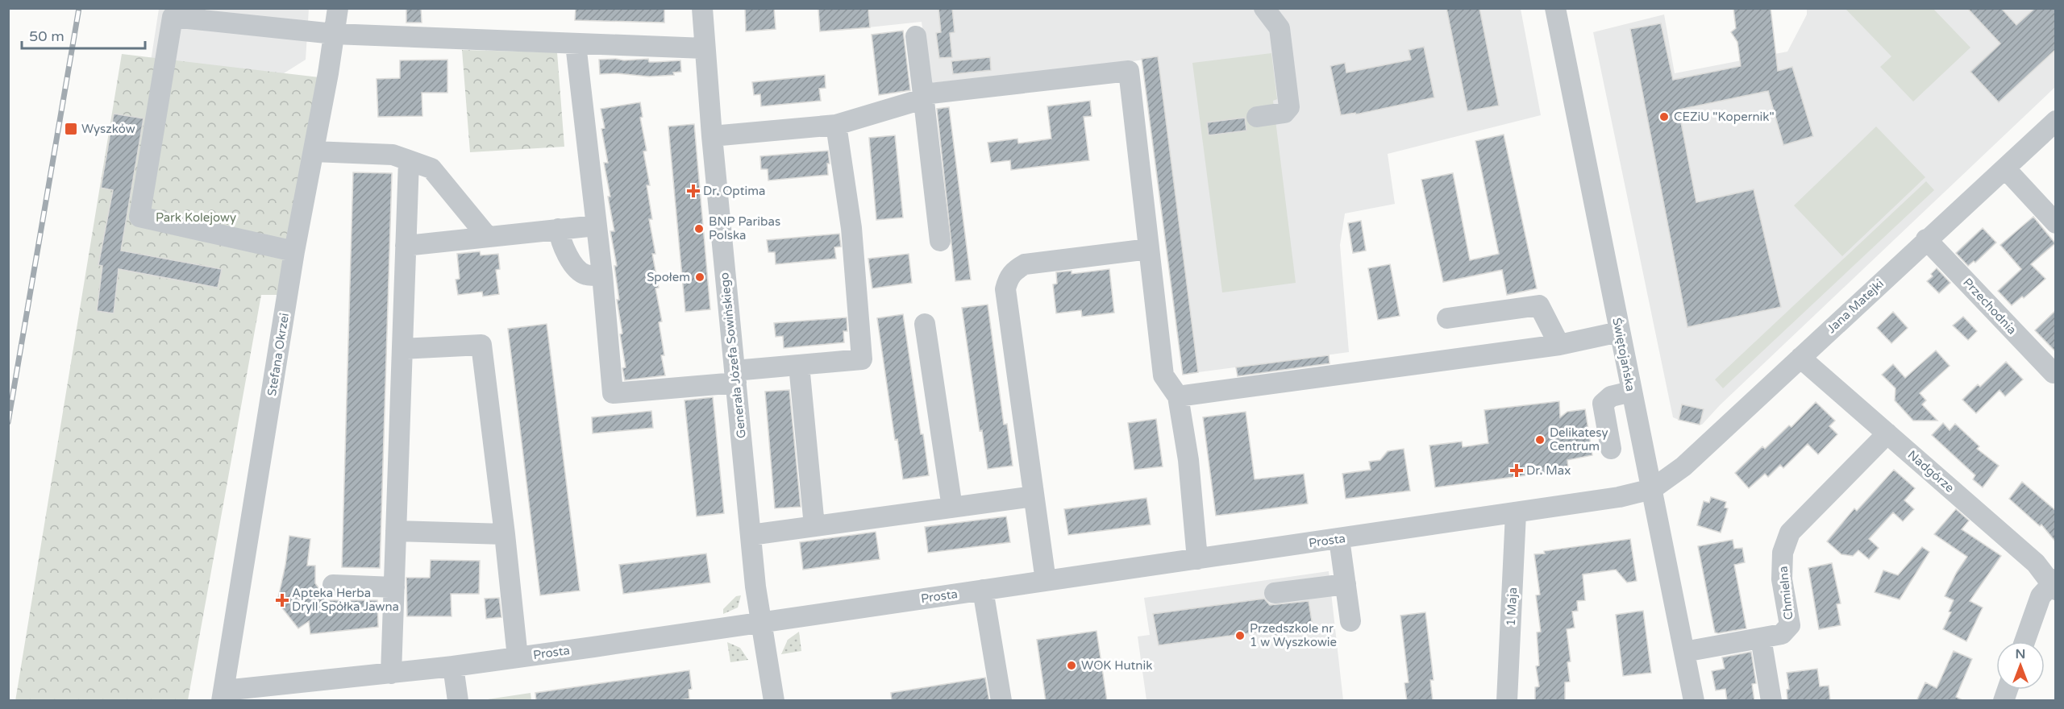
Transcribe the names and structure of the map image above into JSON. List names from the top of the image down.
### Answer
{
  "streets": {
    "street": [
      "Jana Matejki",
      "Przechodnia",
      "Stefana Okrzei",
      "Świętojańska",
      "Generała Józefa Sowińskiego",
      "Nadgórze",
      "Prosta",
      "Chmielna",
      "1 Maja"
    ]
  },
  "crossings": [
    ["Jana Matejki", "Przechodnia"],
    ["Jana Matejki", "Świętojańska"],
    ["Jana Matejki", "Nadgórze"],
    ["Jana Matejki", "Prosta"],
    ["Stefana Okrzei", "Prosta"],
    ["Świętojańska", "Prosta"],
    ["Świętojańska", "Chmielna"],
    ["Generała Józefa Sowińskiego", "Prosta"],
    ["Nadgórze", "Chmielna"],
    ["Prosta", "1 Maja"]
  ],
  "parks": ["Park Kolejowy"],
  "places": {
    "other": [
      "CEZiU \"Kopernik\"",
      "BNP Paribas Polska",
      "Społem",
      "Delikatesy Centrum",
      "Przedszkole nr 1 w Wyszkowie",
      "WOK Hutnik"
    ],
    "transit": ["Wyszków"],
    "health": ["Dr. Optima", "Dr. Max", "Apteka Herba Dryll Spółka Jawna"]
  },
  "scale_bar": "50 m",
  "north": "top"
}
